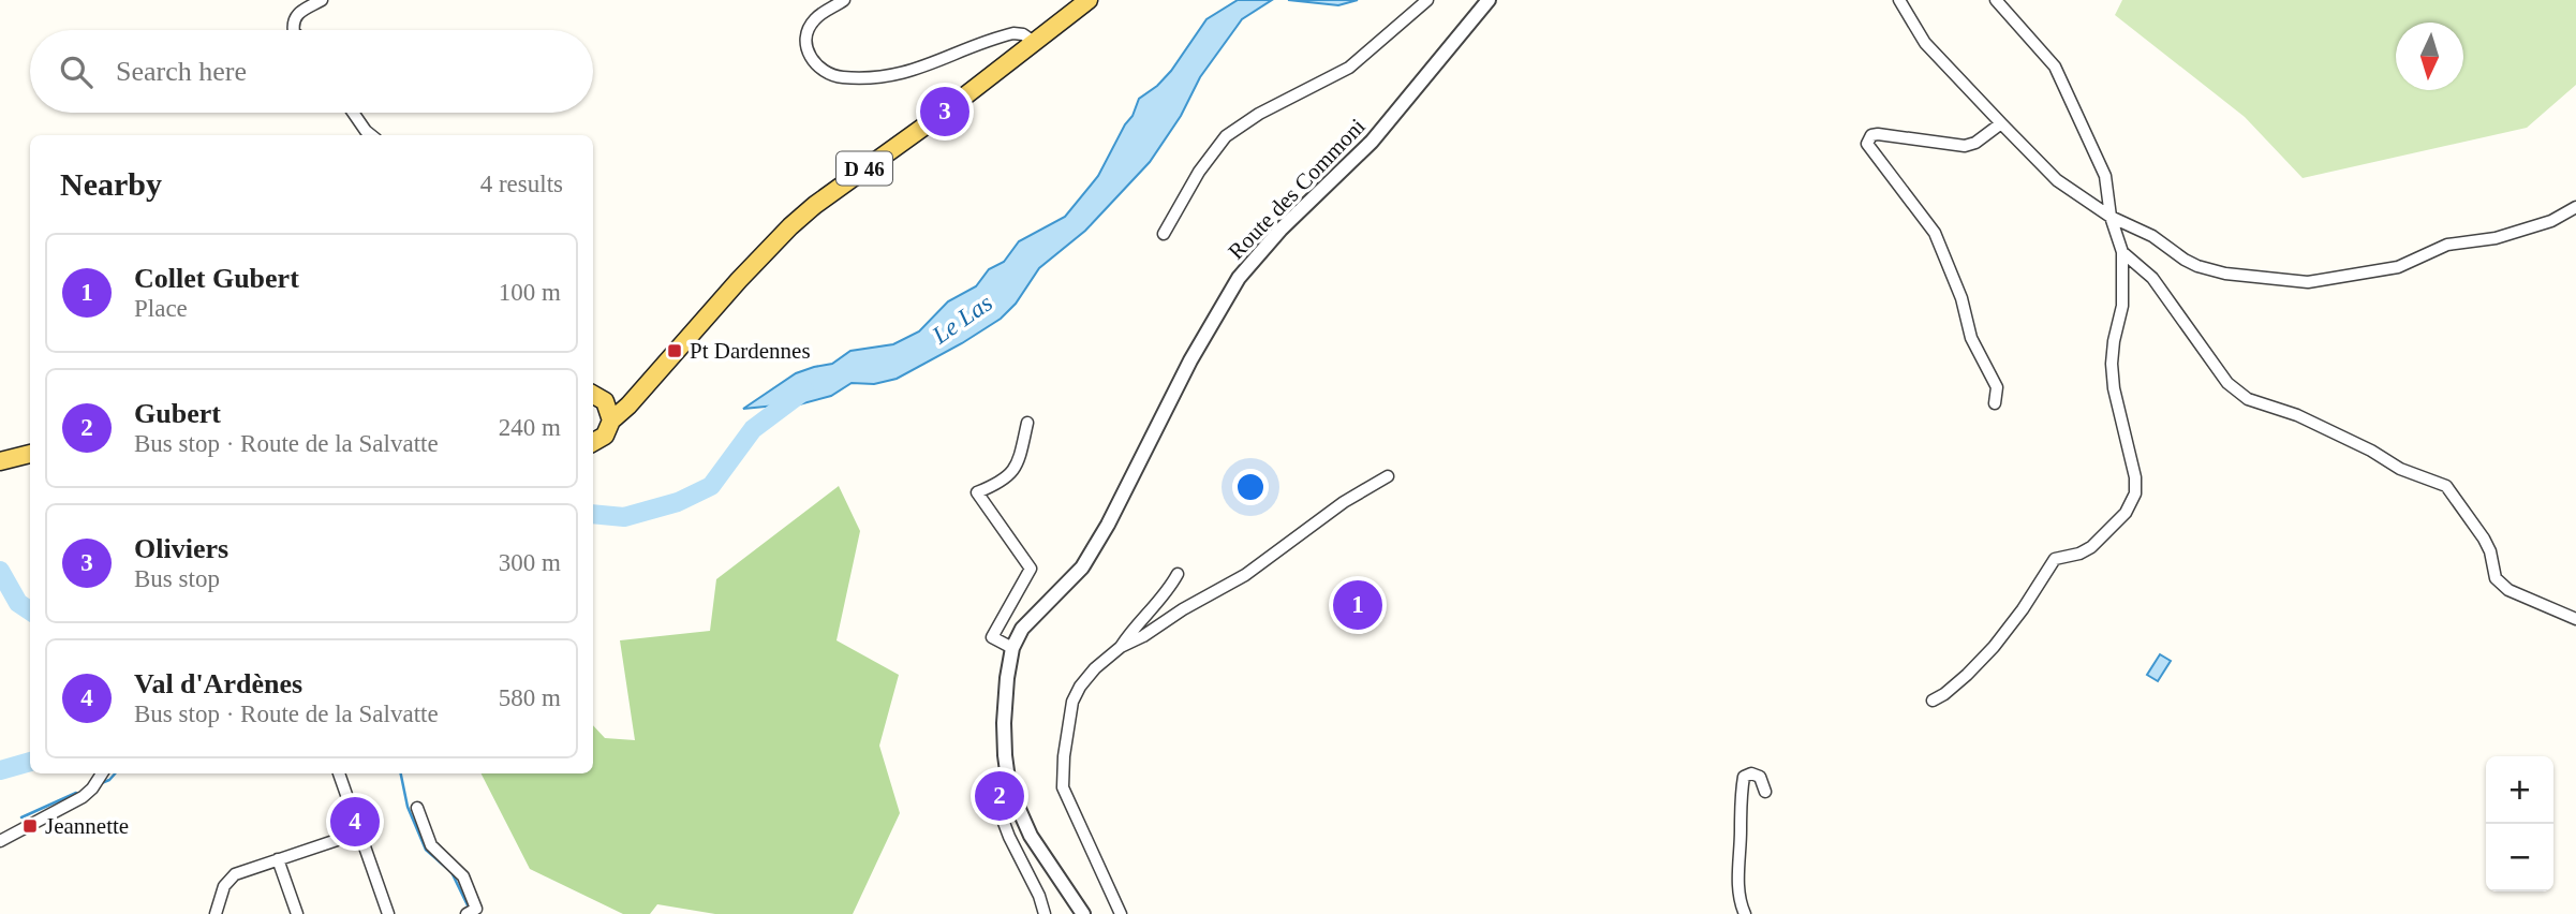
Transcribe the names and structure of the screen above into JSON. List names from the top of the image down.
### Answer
{
  "streets": {
    "main road": ["D 46"],
    "street": ["Route des Commoni"]
  },
  "water": ["Le Las"],
  "places": {
    "transit": ["Pt Dardennes", "Jeannette"]
  },
  "north": "bottom",
  "page": {
    "search": "Search here",
    "pins": [
      "3",
      "1",
      "2",
      "4"
    ],
    "heading": ["Nearby", "4 results"],
    "list": [
      {
        "mark": "1",
        "name": "Collet Gubert",
        "note": "Place",
        "value": "100 m"
      },
      {
        "mark": "2",
        "name": "Gubert",
        "note": "Bus stop · Route de la Salvatte",
        "value": "240 m"
      },
      {
        "mark": "3",
        "name": "Oliviers",
        "note": "Bus stop",
        "value": "300 m"
      },
      {
        "mark": "4",
        "name": "Val d'Ardènes",
        "note": "Bus stop · Route de la Salvatte",
        "value": "580 m"
      }
    ],
    "map_buttons": ["+", "−"]
  }
}
